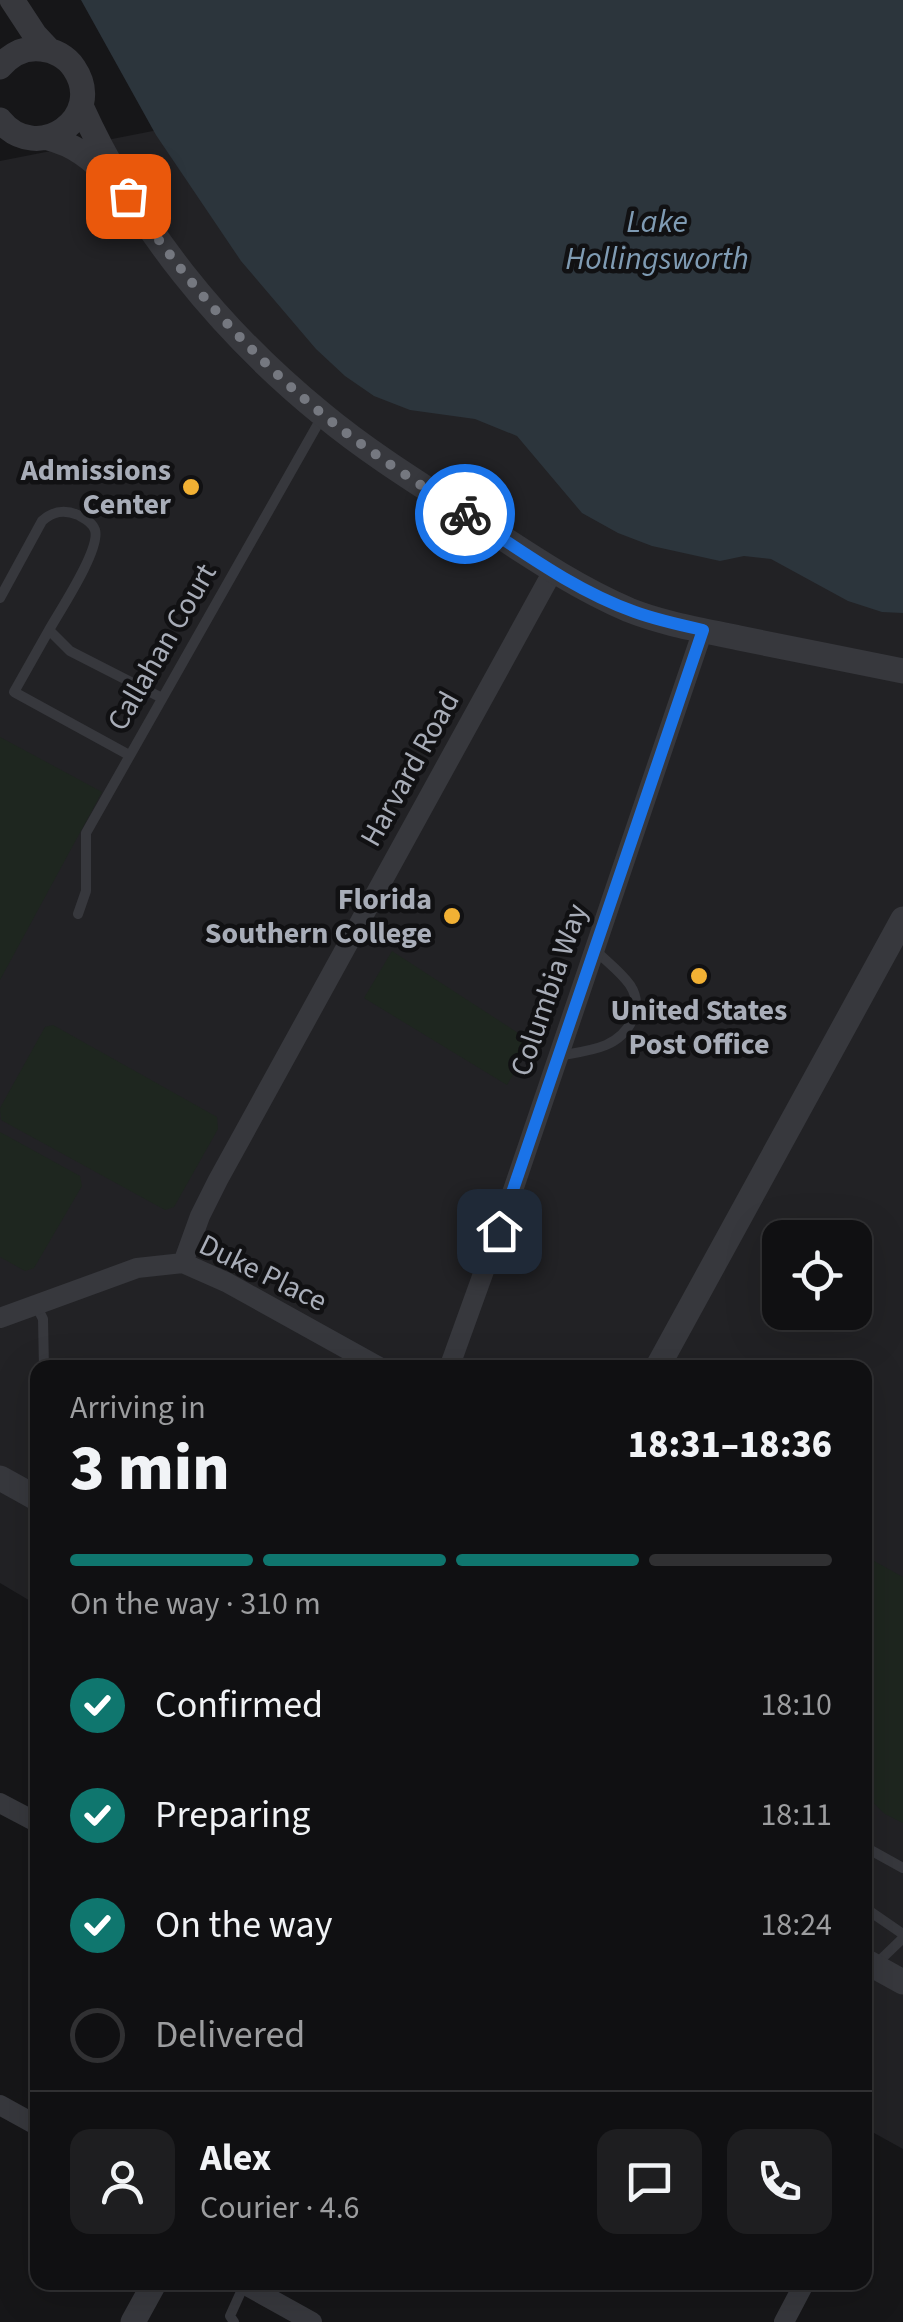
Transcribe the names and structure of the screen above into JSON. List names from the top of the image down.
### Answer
{
  "streets": {
    "street": ["Harvard Road", "Columbia Way", "Duke Place"],
    "lane": ["Callahan Court"]
  },
  "crossings": [
    ["Harvard Road", "Duke Place"]
  ],
  "water": ["Lake Hollingsworth"],
  "places": ["Admissions Center", "Florida Southern College", "United States Post Office"],
  "page": {
    "heading": ["3 min", "Arriving in", "18:31–18:36"],
    "panel": ["Alex", "Courier · 4.6"],
    "bar": "On the way · 310 m",
    "list": [
      ["Confirmed", "18:10"],
      ["Preparing", "18:11"],
      ["On the way", "18:24"],
      "Delivered"
    ]
  }
}
